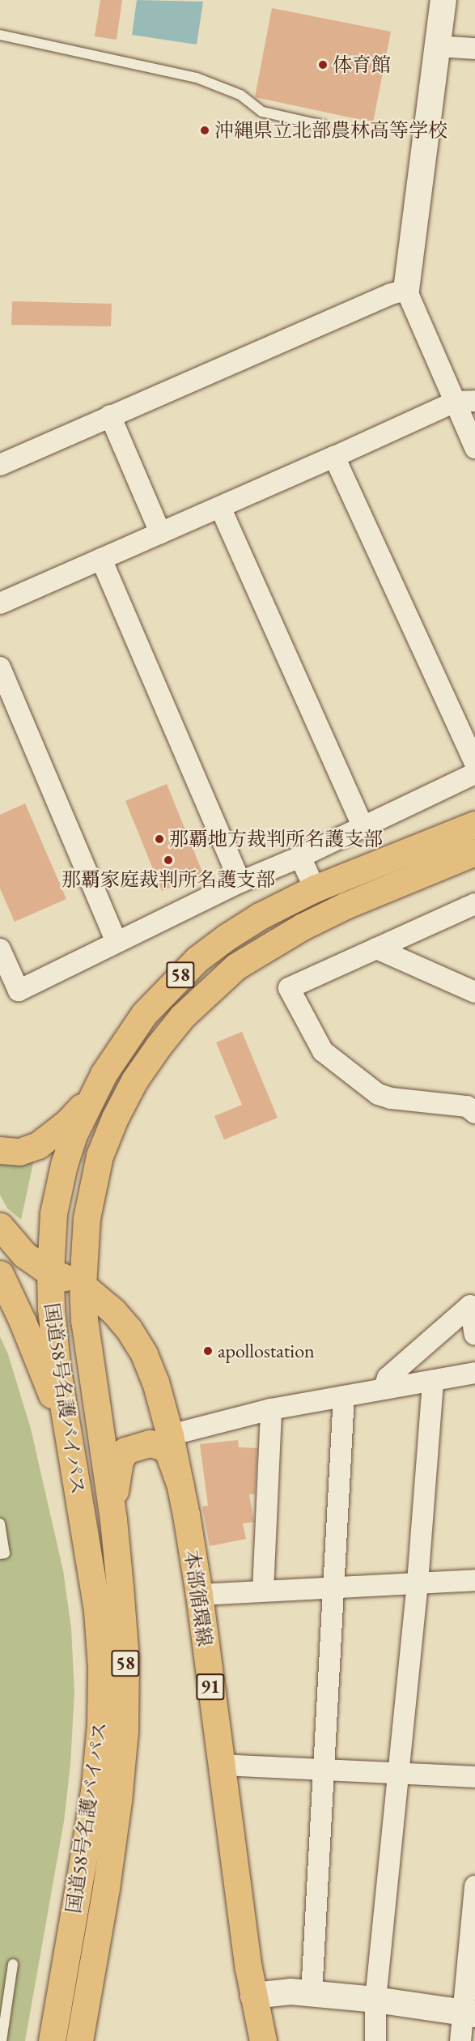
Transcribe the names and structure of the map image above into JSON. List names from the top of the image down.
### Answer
{
  "streets": {
    "main road": [
      "58",
      "国道58号名護バイパス",
      "本部循環線",
      "91"
    ]
  },
  "crossings": [
    ["国道58号名護バイパス", "本部循環線"]
  ],
  "places": [
    "体育館",
    "沖縄県立北部農林高等学校",
    "那覇地方裁判所名護支部",
    "那覇家庭裁判所名護支部",
    "apollostation"
  ]
}
